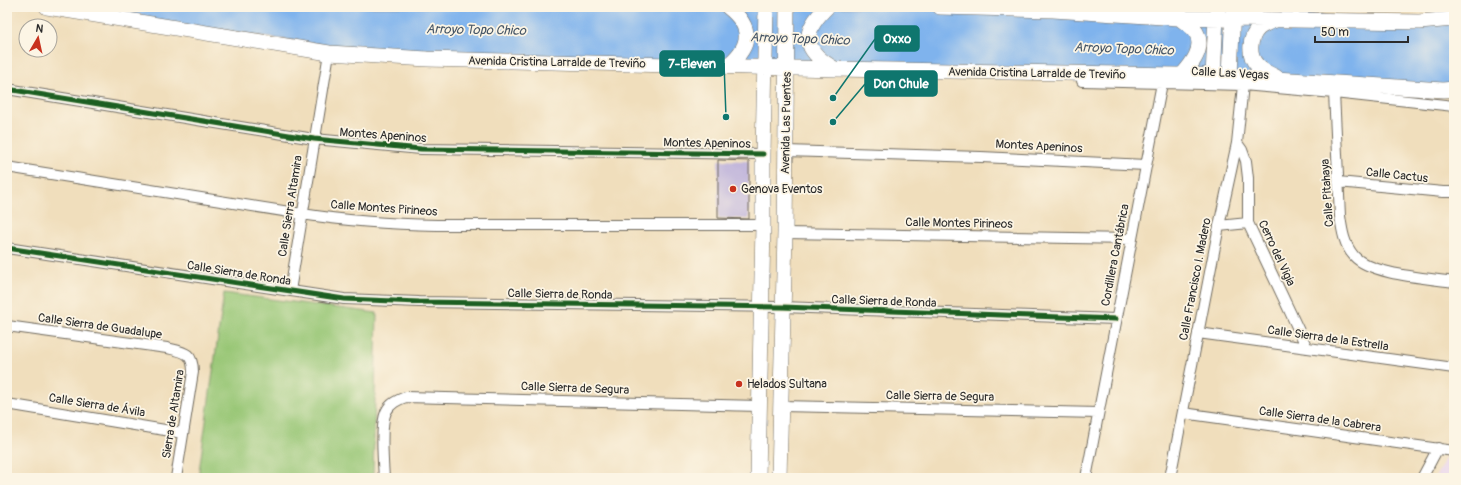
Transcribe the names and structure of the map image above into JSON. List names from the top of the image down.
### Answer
{
  "streets": {
    "main road": ["Avenida Cristina Larralde de Treviño", "Avenida Las Puentes"],
    "street": [
      "Calle Las Vegas",
      "Montes Apeninos",
      "Calle Cactus",
      "Calle Pitahaya",
      "Calle Sierra Altamira",
      "Calle Montes Pirineos",
      "Cerro del Vigia",
      "Cordillera Cantábrica",
      "Calle Sierra de Ronda",
      "Calle Francisco I. Madero",
      "Calle Sierra de Guadalupe",
      "Calle Sierra de la Estrella",
      "Calle Sierra de Segura",
      "Calle Sierra de Ávila",
      "Sierra de Altamira",
      "Calle Sierra de la Cabrera"
    ]
  },
  "crossings": [
    ["Avenida Cristina Larralde de Treviño", "Calle Las Vegas"],
    ["Avenida Cristina Larralde de Treviño", "Avenida Las Puentes"],
    ["Avenida Cristina Larralde de Treviño", "Calle Sierra Altamira"],
    ["Calle Las Vegas", "Calle Pitahaya"],
    ["Calle Las Vegas", "Cordillera Cantábrica"],
    ["Calle Las Vegas", "Calle Francisco I. Madero"],
    ["Avenida Las Puentes", "Montes Apeninos"],
    ["Avenida Las Puentes", "Calle Montes Pirineos"],
    ["Avenida Las Puentes", "Calle Sierra de Ronda"],
    ["Avenida Las Puentes", "Calle Sierra de Segura"],
    ["Montes Apeninos", "Calle Sierra Altamira"],
    ["Montes Apeninos", "Cordillera Cantábrica"],
    ["Calle Cactus", "Calle Pitahaya"],
    ["Calle Sierra Altamira", "Calle Montes Pirineos"],
    ["Calle Sierra Altamira", "Calle Sierra de Ronda"],
    ["Calle Montes Pirineos", "Cordillera Cantábrica"],
    ["Cerro del Vigia", "Calle Francisco I. Madero"],
    ["Cerro del Vigia", "Calle Sierra de la Estrella"],
    ["Cordillera Cantábrica", "Calle Sierra de Ronda"],
    ["Cordillera Cantábrica", "Calle Sierra de Segura"],
    ["Calle Francisco I. Madero", "Calle Sierra de la Estrella"],
    ["Calle Francisco I. Madero", "Calle Sierra de la Cabrera"],
    ["Calle Sierra de Guadalupe", "Sierra de Altamira"],
    ["Calle Sierra de Ávila", "Sierra de Altamira"]
  ],
  "water": ["Arroyo Topo Chico"],
  "places": [
    "Oxxo",
    "7-Eleven",
    "Don Chule",
    "Genova Eventos",
    "Helados Sultana"
  ],
  "scale_bar": "50 m",
  "north": "top"
}
